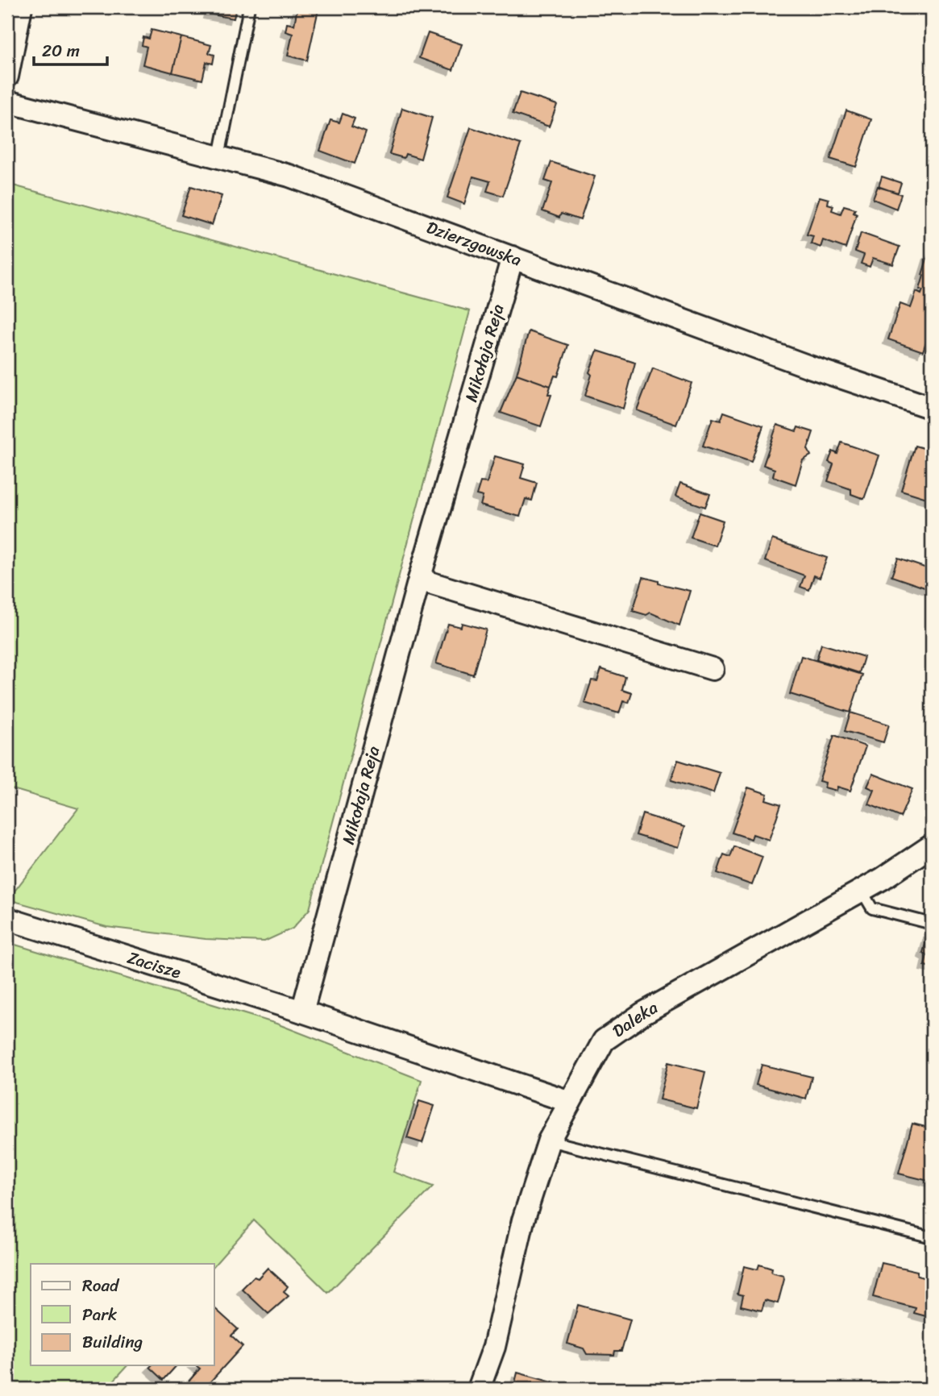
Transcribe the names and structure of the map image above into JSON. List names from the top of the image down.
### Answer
{
  "streets": {
    "street": [
      "Dzierzgowska",
      "Mikołaja Reja",
      "Zacisze",
      "Daleka"
    ]
  },
  "crossings": [
    ["Dzierzgowska", "Mikołaja Reja"],
    ["Mikołaja Reja", "Zacisze"],
    ["Zacisze", "Daleka"]
  ],
  "legend": ["Road", "Park", "Building"],
  "scale_bar": "20 m"
}
